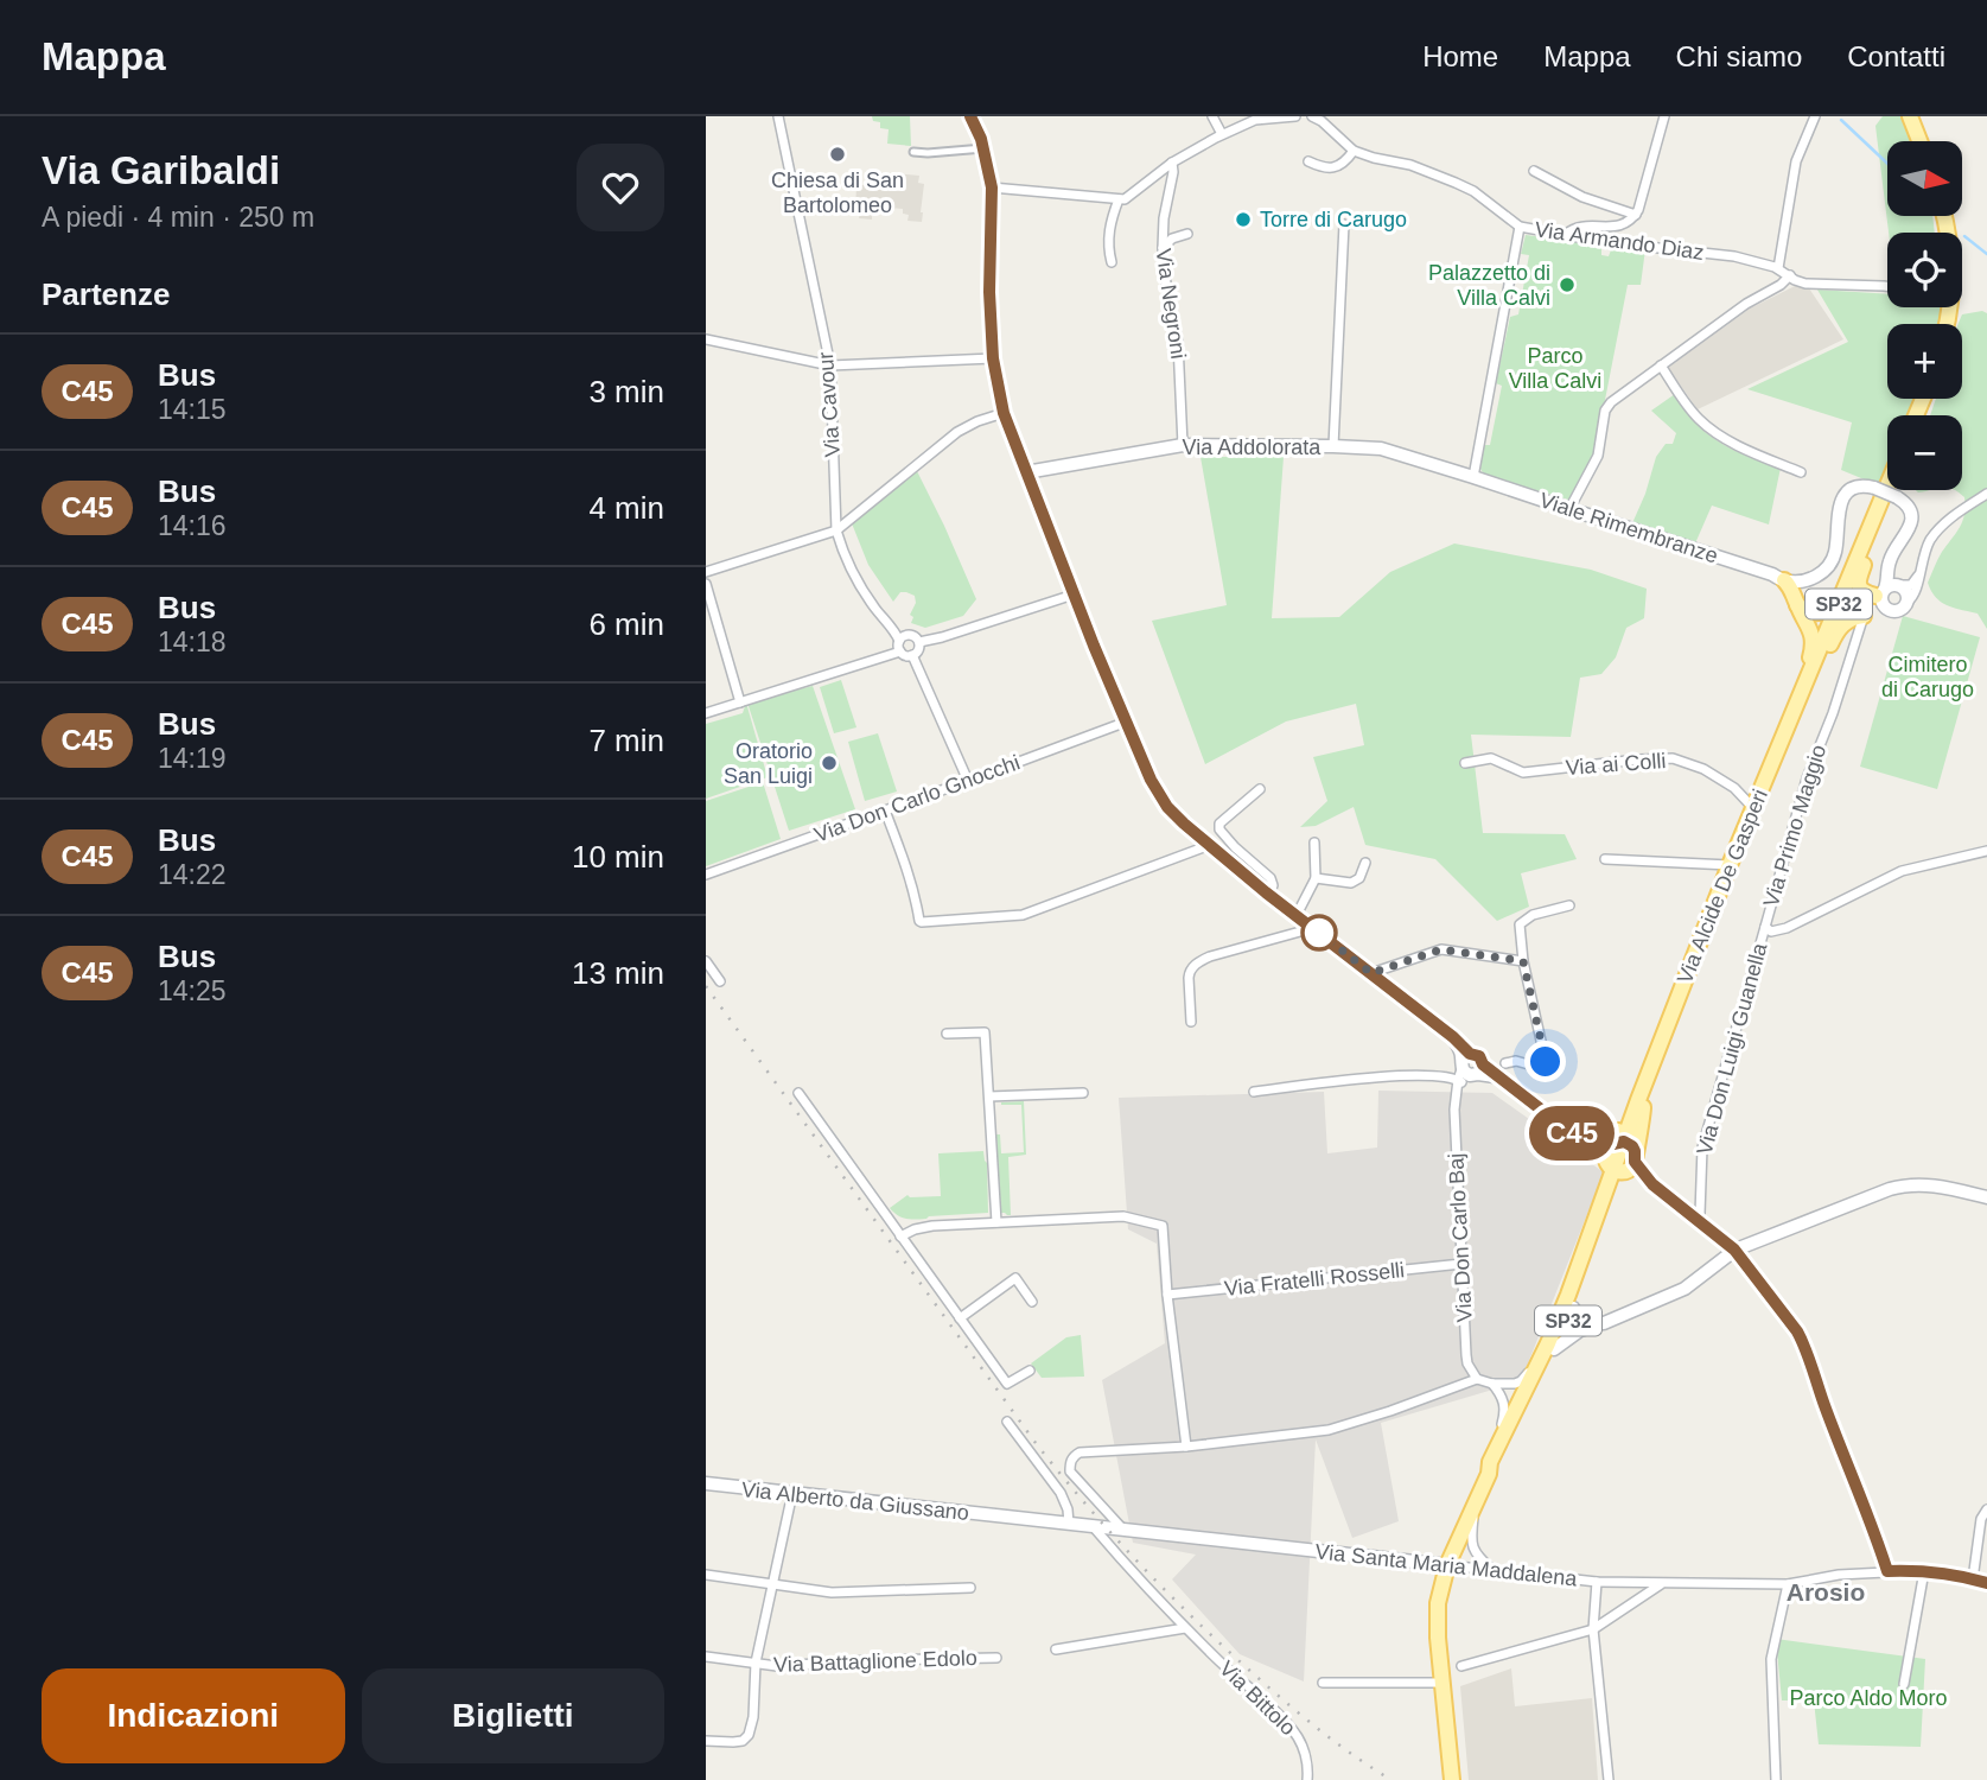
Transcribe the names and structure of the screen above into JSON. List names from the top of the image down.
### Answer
{
  "streets": {
    "main road": ["SP32", "Via Alcide De Gasperi"],
    "street": [
      "Via Armando Diaz",
      "Via Negroni",
      "Via Cavour",
      "Via Addolorata",
      "Viale Rimembranze",
      "Via ai Colli",
      "Via Don Carlo Gnocchi",
      "Via Primo Maggio",
      "Via Don Luigi Guanella",
      "Via Don Carlo Baj",
      "Via Fratelli Rosselli",
      "Via Alberto da Giussano",
      "Via Santa Maria Maddalena",
      "Via Battaglione Edolo",
      "Via Bittolo"
    ]
  },
  "crossings": [
    ["Via Negroni", "Via Addolorata"],
    ["Via Addolorata", "Viale Rimembranze"],
    ["Viale Rimembranze", "Via Primo Maggio"],
    ["SP32", "Via Alcide De Gasperi"],
    ["Via ai Colli", "Via Alcide De Gasperi"],
    ["Via Primo Maggio", "Via Don Luigi Guanella"],
    ["Via Alcide De Gasperi", "Via Santa Maria Maddalena"],
    ["Via Don Carlo Baj", "Via Fratelli Rosselli"],
    ["Via Alberto da Giussano", "Via Santa Maria Maddalena"],
    ["Via Santa Maria Maddalena", "Via Bittolo"]
  ],
  "districts": ["Arosio"],
  "parks": ["Parco Villa Calvi", "Cimitero di Carugo", "Parco Aldo Moro"],
  "places": [
    "Chiesa di San Bartolomeo",
    "Torre di Carugo",
    "Palazzetto di Villa Calvi",
    "Oratorio San Luigi"
  ],
  "lines": ["bus line C45"],
  "north": "right",
  "page": {
    "header": "Mappa",
    "nav": [
      "Home",
      "Mappa",
      "Chi siamo",
      "Contatti"
    ],
    "heading": [
      ["Via Garibaldi", "A piedi · 4 min · 250 m"],
      "Partenze"
    ],
    "on_map": "C45",
    "map_buttons": ["+", "−"],
    "list": [
      {
        "mark": "C45",
        "name": "Bus",
        "note": "14:15",
        "value": "3 min"
      },
      {
        "mark": "C45",
        "name": "Bus",
        "note": "14:16",
        "value": "4 min"
      },
      {
        "mark": "C45",
        "name": "Bus",
        "note": "14:18",
        "value": "6 min"
      },
      {
        "mark": "C45",
        "name": "Bus",
        "note": "14:19",
        "value": "7 min"
      },
      {
        "mark": "C45",
        "name": "Bus",
        "note": "14:22",
        "value": "10 min"
      },
      {
        "mark": "C45",
        "name": "Bus",
        "note": "14:25",
        "value": "13 min"
      }
    ],
    "buttons": ["Indicazioni", "Biglietti"]
  }
}
